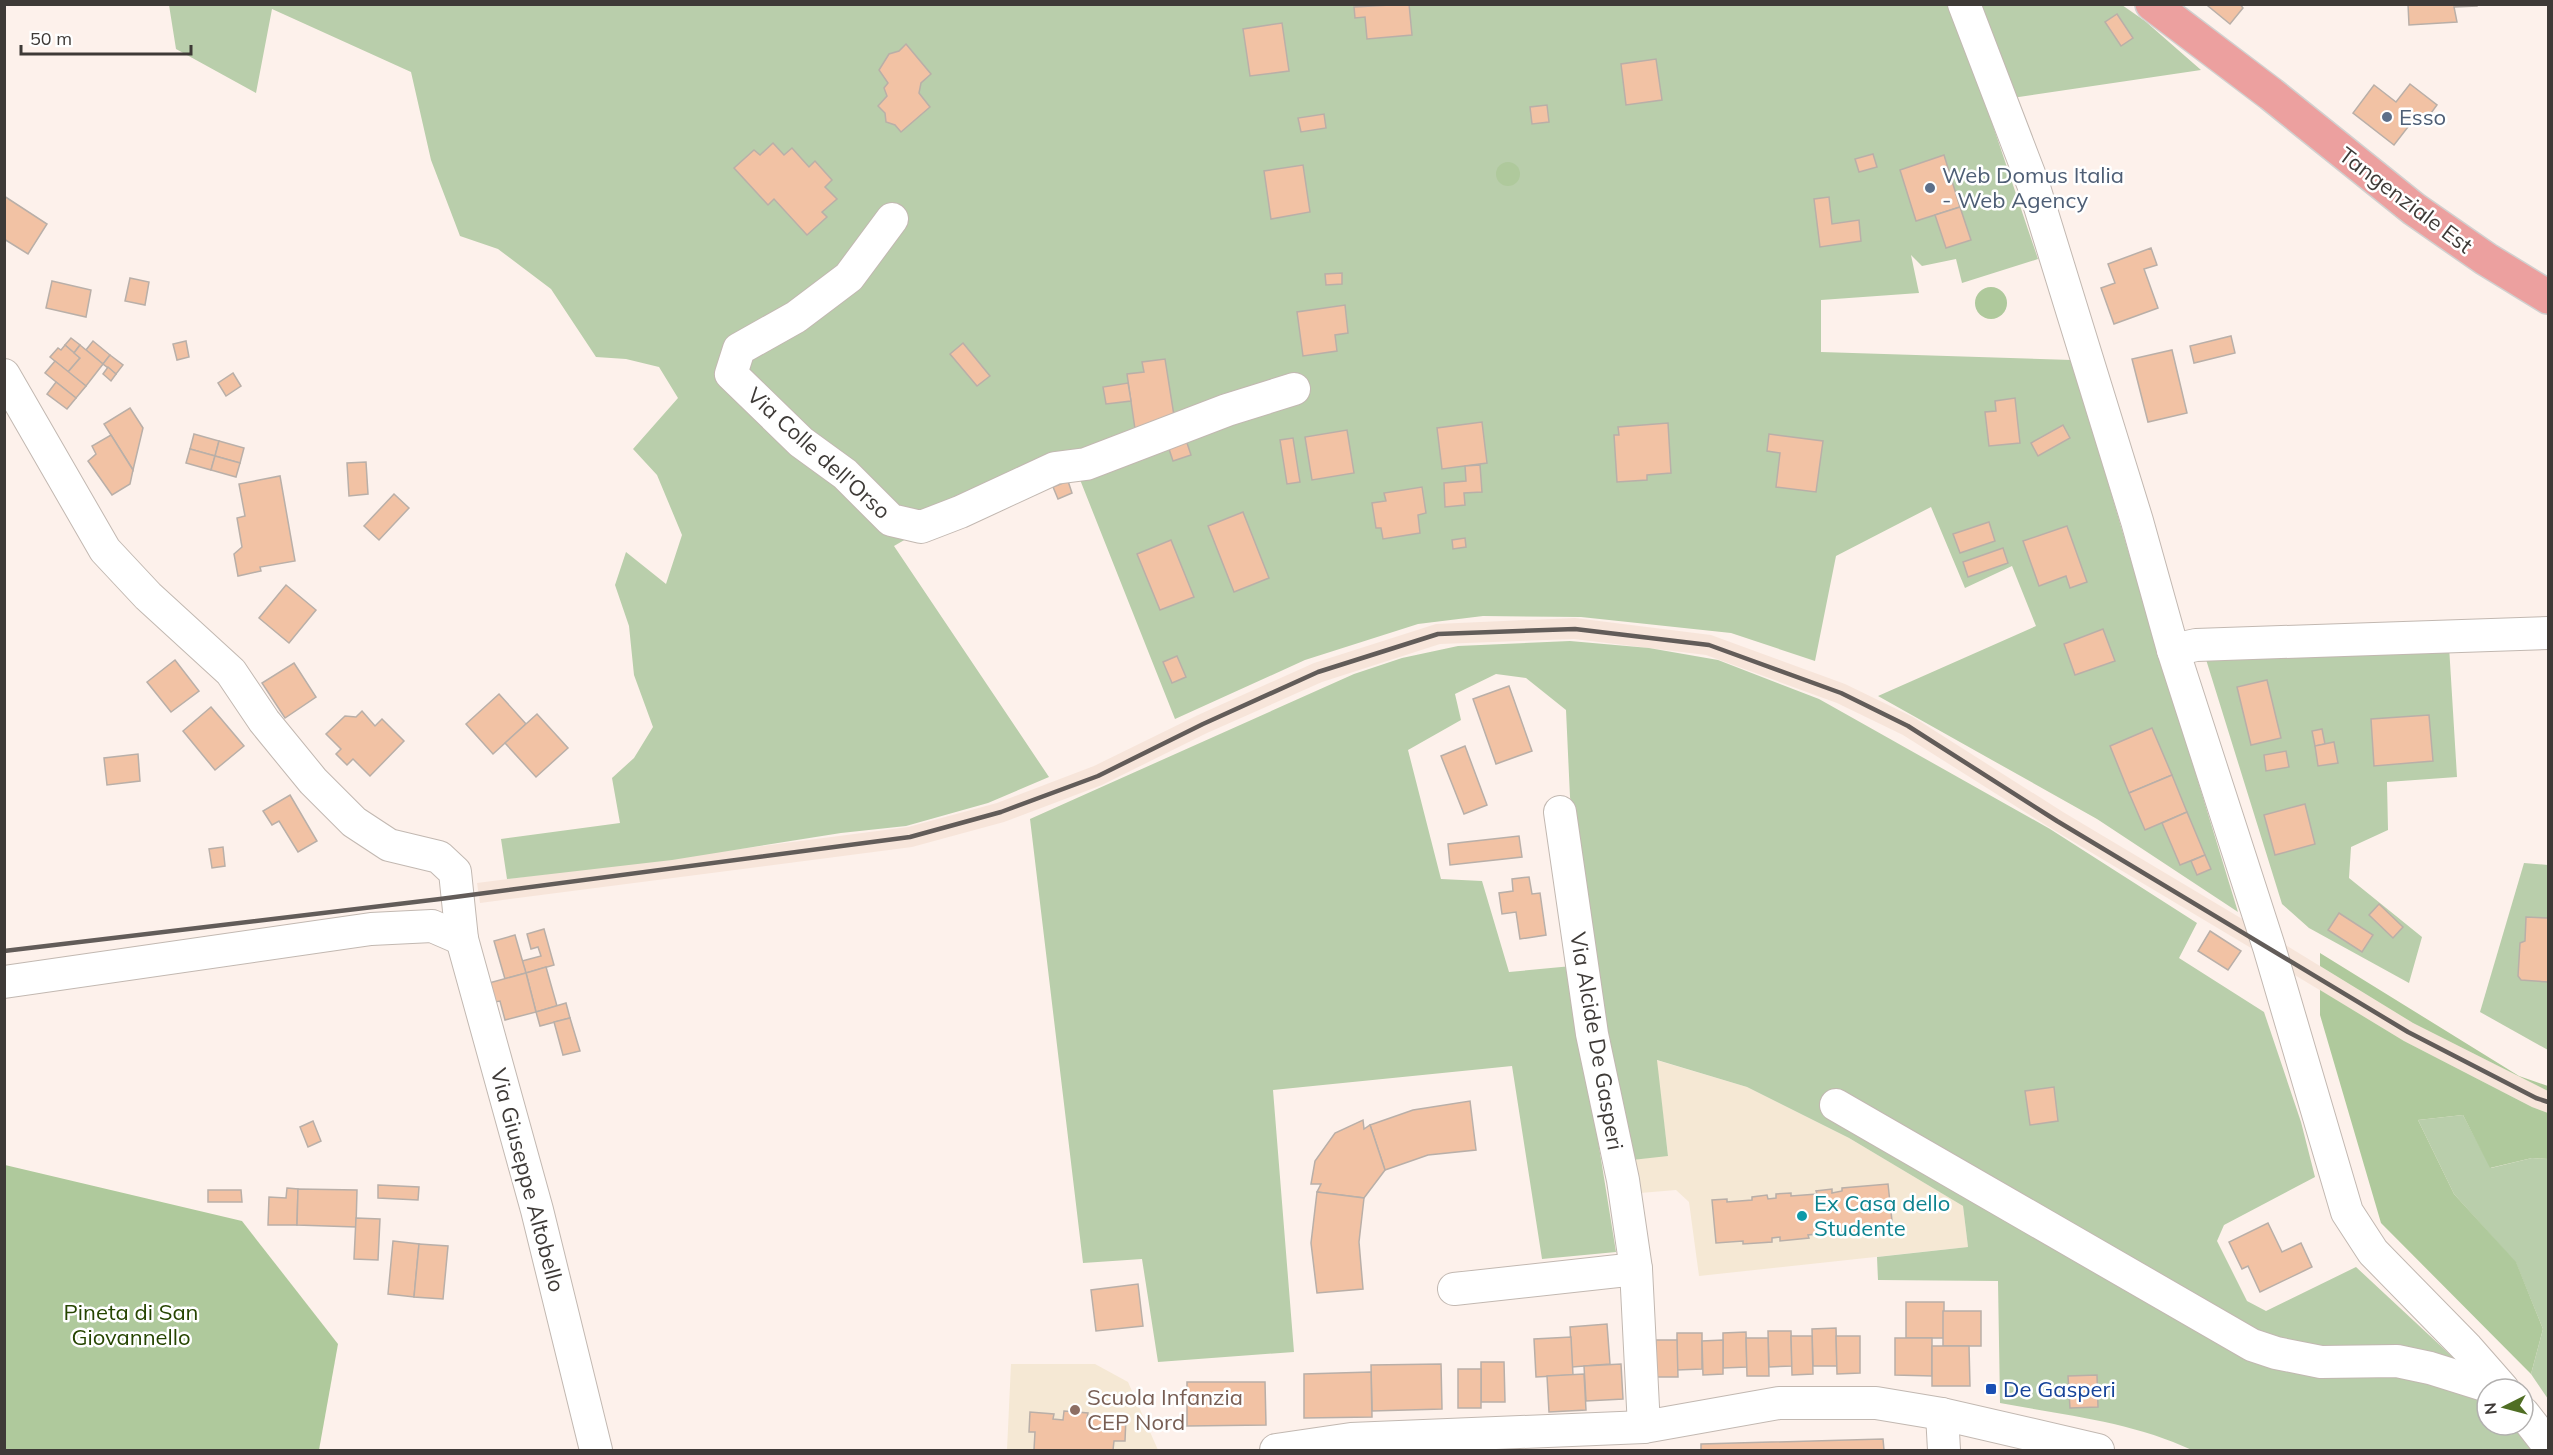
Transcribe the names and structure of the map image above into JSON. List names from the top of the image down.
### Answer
{
  "streets": {
    "main road": ["Tangenziale Est"],
    "street": ["Via Colle dell'Orso", "Via Alcide De Gasperi", "Via Giuseppe Altobello"]
  },
  "parks": ["Pineta di San Giovannello"],
  "places": {
    "other": [
      "Esso",
      "Web Domus Italia - Web Agency",
      "Ex Casa dello Studente",
      "Scuola Infanzia CEP Nord"
    ],
    "transit": ["De Gasperi"]
  },
  "scale_bar": "50 m",
  "north": "left"
}
